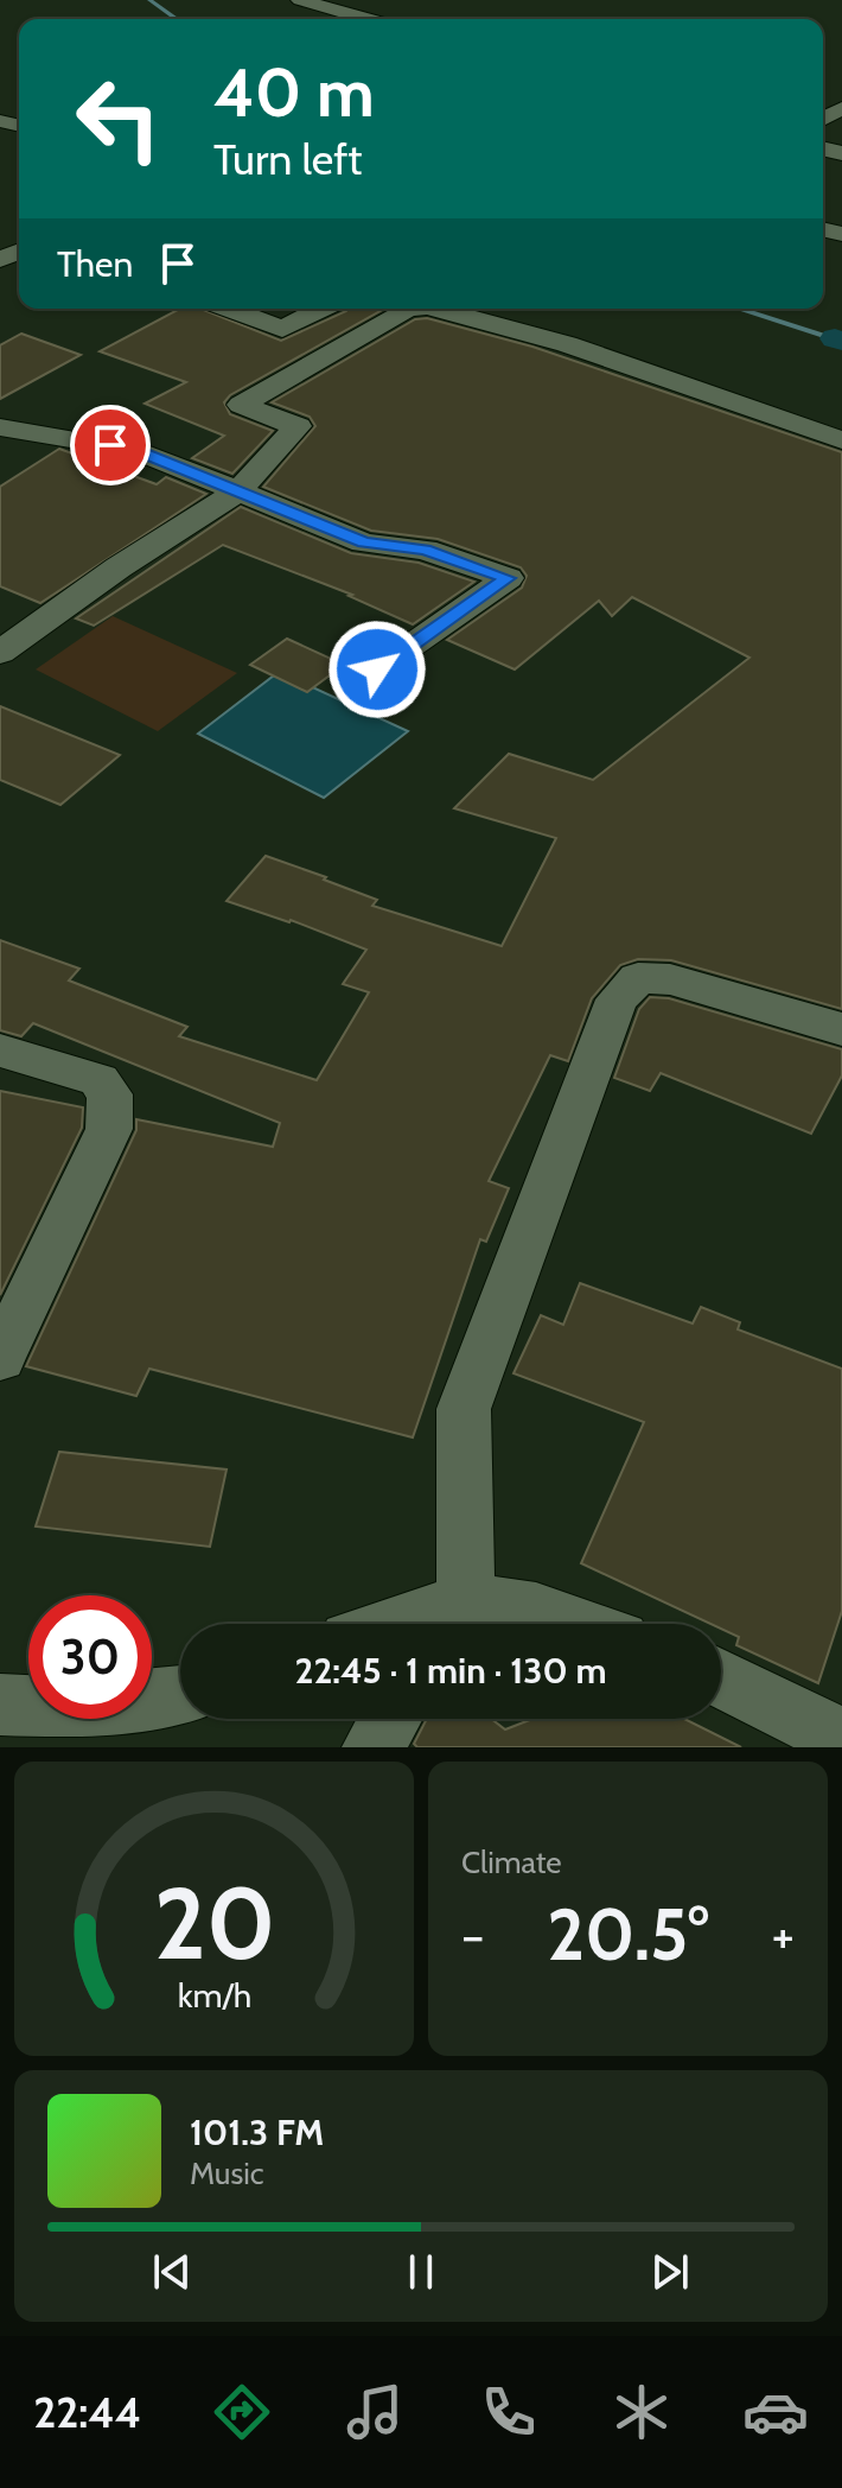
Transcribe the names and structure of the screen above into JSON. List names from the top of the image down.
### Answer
{
  "page": {
    "turn": ["40 m", "Turn left"],
    "then": "Then",
    "limit": "30",
    "trip": "22:45 · 1 min · 130 m",
    "tile": "Climate",
    "heat": ["−", "20.5°", "+"],
    "song": ["101.3 FM", "Music"],
    "tabs": "22:44",
    "gauge": ["20", "km/h"]
  }
}
